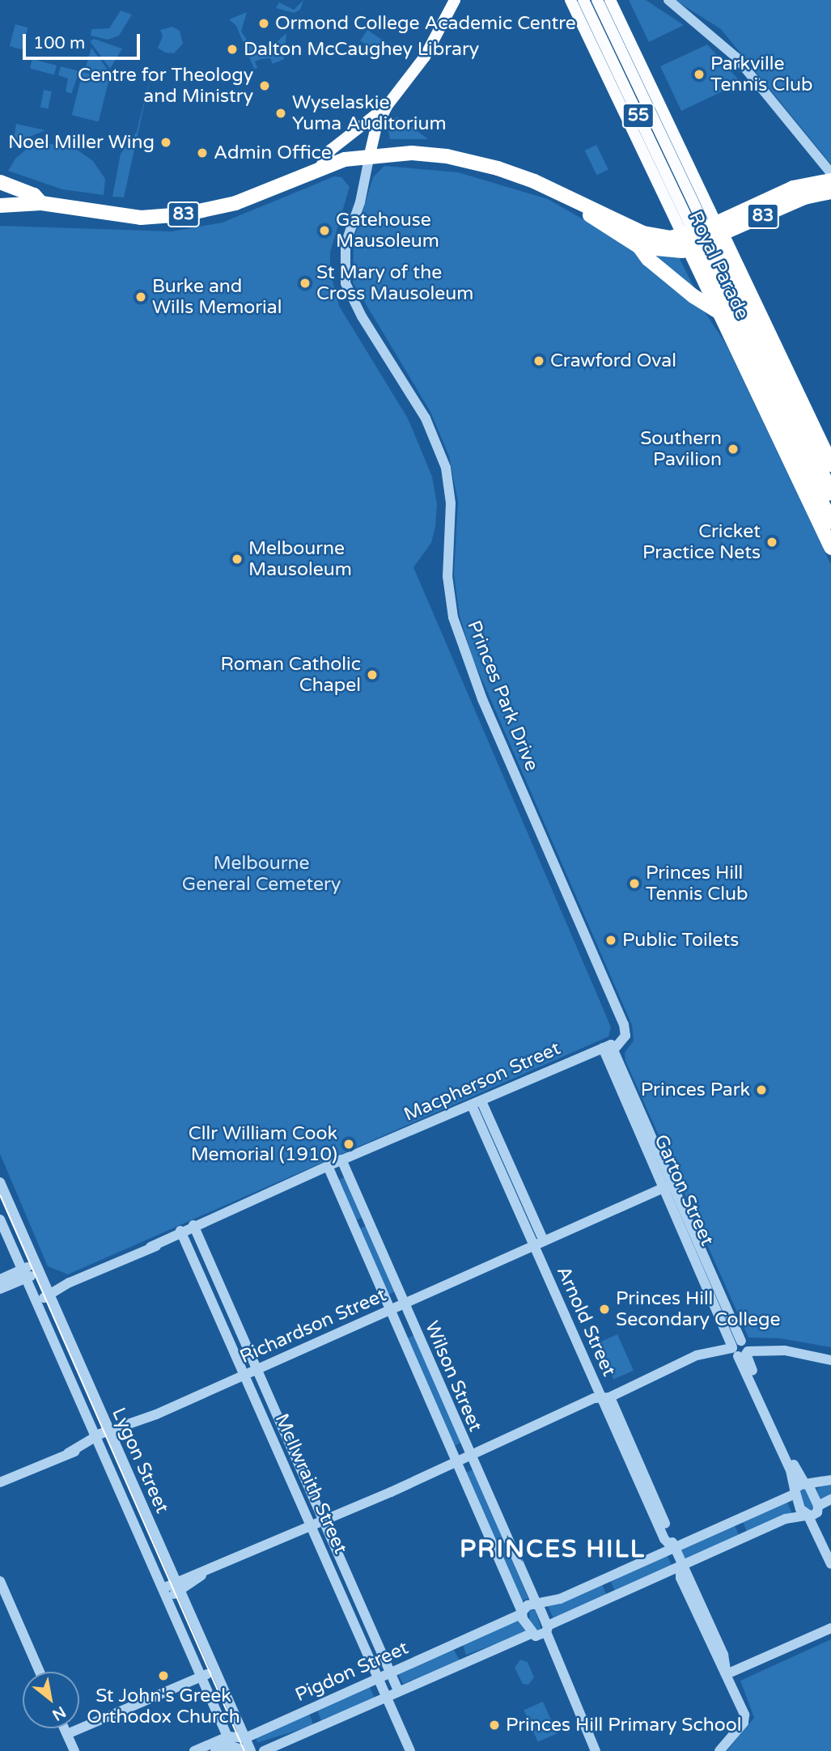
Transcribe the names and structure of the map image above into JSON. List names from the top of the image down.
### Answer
{
  "streets": {
    "highway": ["55", "83", "Royal Parade"],
    "street": [
      "Princes Park Drive",
      "Macpherson Street",
      "Garton Street",
      "Arnold Street",
      "Richardson Street",
      "Wilson Street",
      "Lygon Street",
      "McIlwraith Street",
      "Pigdon Street"
    ]
  },
  "crossings": [
    ["83", "Royal Parade"],
    ["83", "Princes Park Drive"],
    ["Princes Park Drive", "Macpherson Street"],
    ["Princes Park Drive", "Garton Street"],
    ["Macpherson Street", "Garton Street"],
    ["Macpherson Street", "Arnold Street"],
    ["Macpherson Street", "Wilson Street"],
    ["Macpherson Street", "Lygon Street"],
    ["Macpherson Street", "McIlwraith Street"],
    ["Garton Street", "Richardson Street"],
    ["Arnold Street", "Richardson Street"],
    ["Richardson Street", "Wilson Street"],
    ["Richardson Street", "Lygon Street"],
    ["Richardson Street", "McIlwraith Street"],
    ["Wilson Street", "Pigdon Street"],
    ["Lygon Street", "Pigdon Street"],
    ["McIlwraith Street", "Pigdon Street"]
  ],
  "districts": ["PRINCES HILL"],
  "parks": ["Melbourne General Cemetery"],
  "places": [
    "Ormond College Academic Centre",
    "Dalton McCaughey Library",
    "Parkville Tennis Club",
    "Centre for Theology and Ministry",
    "Wyselaskie Yuma Auditorium",
    "Noel Miller Wing",
    "Admin Office",
    "Gatehouse Mausoleum",
    "St Mary of the Cross Mausoleum",
    "Burke and Wills Memorial",
    "Crawford Oval",
    "Southern Pavilion",
    "Cricket Practice Nets",
    "Melbourne Mausoleum",
    "Roman Catholic Chapel",
    "Princes Hill Tennis Club",
    "Public Toilets",
    "Princes Park",
    "Cllr William Cook Memorial (1910)",
    "Princes Hill Secondary College",
    "St John's Greek Orthodox Church",
    "Princes Hill Primary School"
  ],
  "scale_bar": "100 m",
  "north": "bottom right"
}
